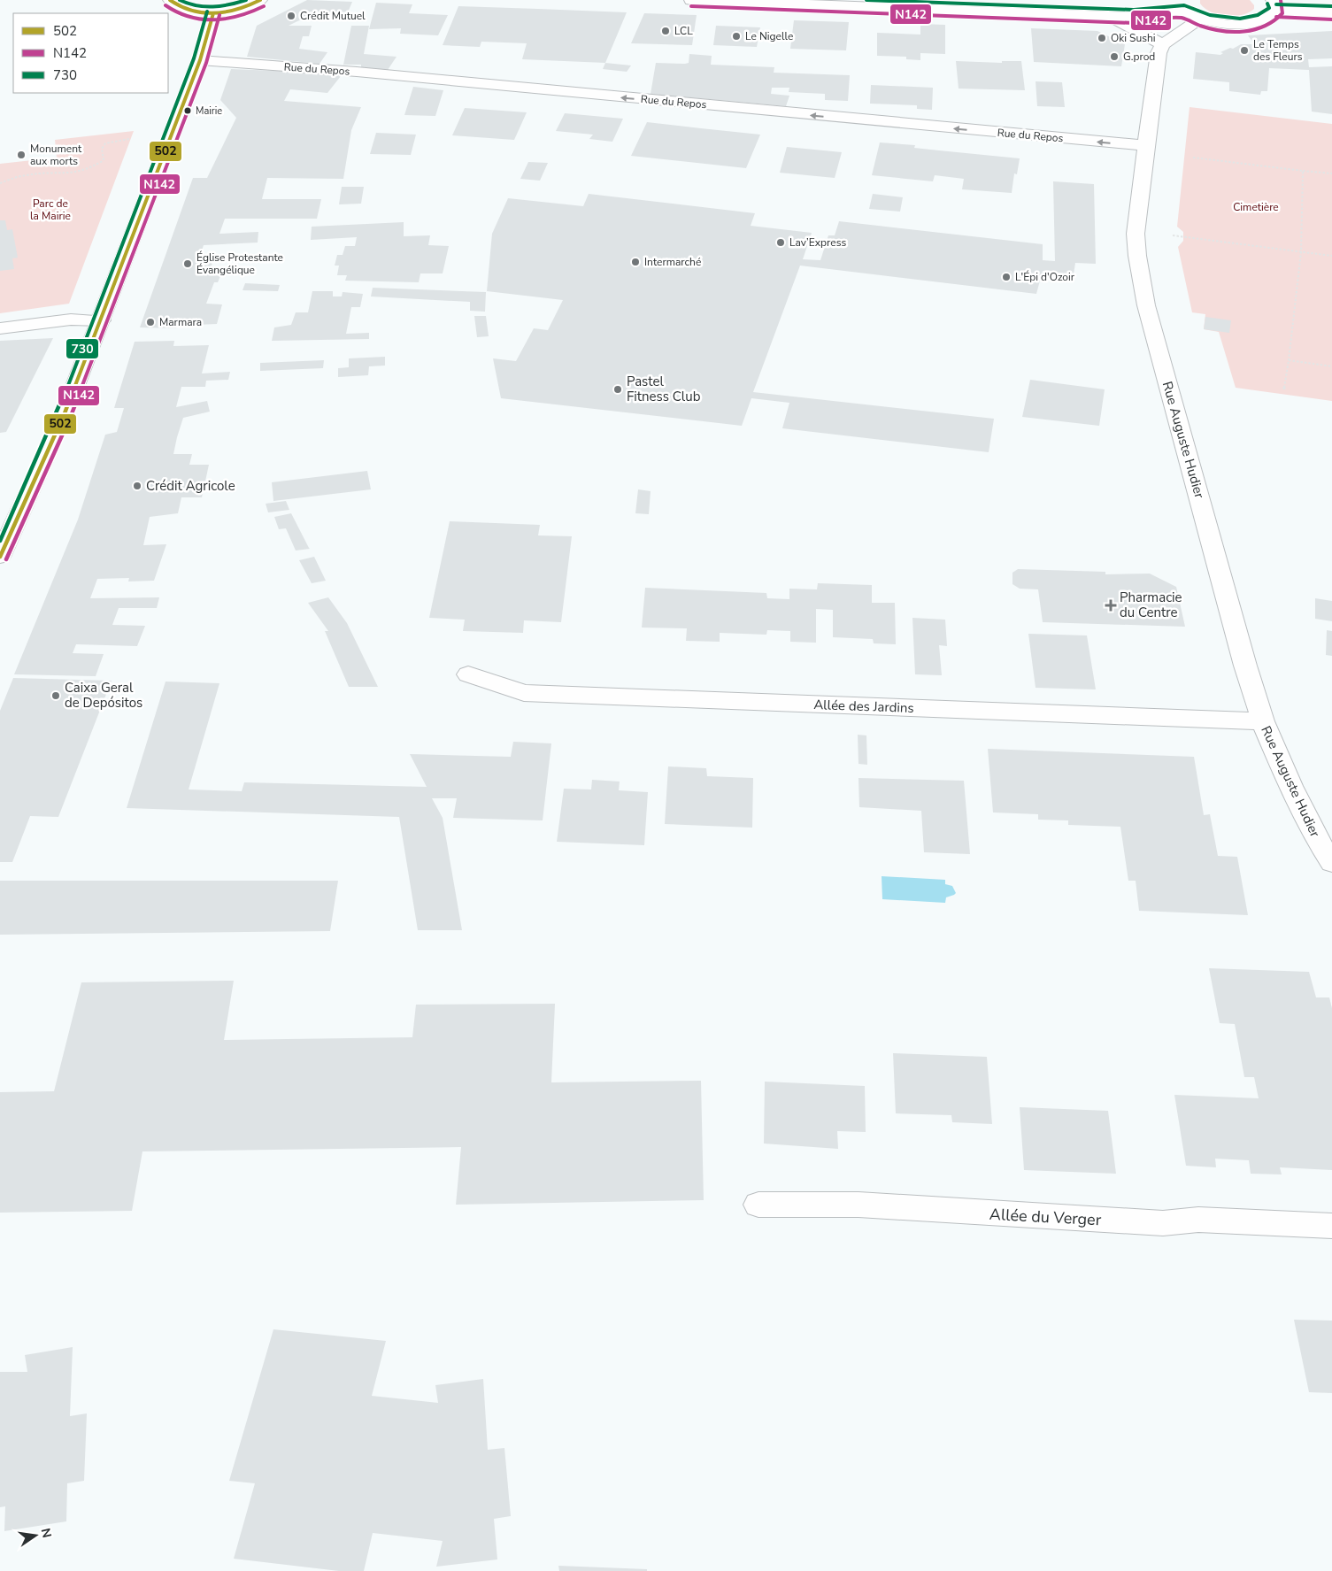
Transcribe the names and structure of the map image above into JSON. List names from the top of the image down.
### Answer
{
  "streets": {
    "street": [
      "Rue du Repos",
      "Rue Auguste Hudier",
      "Allée des Jardins",
      "Allée du Verger"
    ]
  },
  "crossings": [
    ["Rue du Repos", "Rue Auguste Hudier"],
    ["Rue Auguste Hudier", "Allée des Jardins"]
  ],
  "parks": ["Parc de la Mairie", "Cimetière"],
  "places": {
    "other": [
      "Crédit Mutuel",
      "LCL",
      "Le Nigelle",
      "Oki Sushi",
      "Le Temps des Fleurs",
      "G.prod",
      "Mairie",
      "Monument aux morts",
      "Lav’Express",
      "Intermarché",
      "Église Protestante Évangélique",
      "L'Épi d'Ozoir",
      "Marmara",
      "Pastel Fitness Club",
      "Crédit Agricole",
      "Caixa Geral de Depósitos"
    ],
    "health": ["Pharmacie du Centre"]
  },
  "lines": ["transit line 502", "transit line N142", "transit line 730"],
  "legend": ["502", "N142", "730"],
  "north": "right"
}
